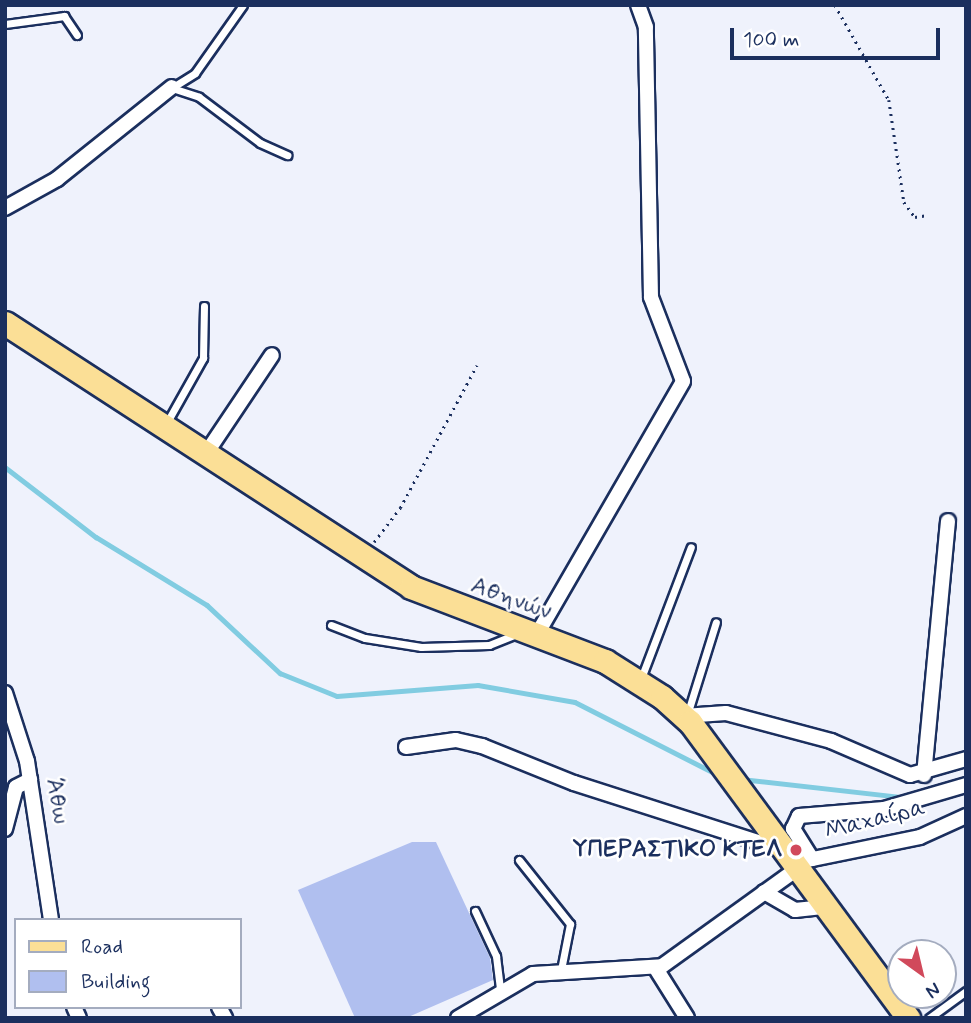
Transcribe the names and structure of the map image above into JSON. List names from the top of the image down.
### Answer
{
  "streets": {
    "main road": ["Αθηνών"],
    "street": ["Άθω", "Μαχαίρα"]
  },
  "crossings": [
    ["Αθηνών", "Μαχαίρα"]
  ],
  "places": ["ΥΠΕΡΑΣΤΙΚΟ ΚΤΕΛ"],
  "legend": ["Road", "Building"],
  "scale_bar": "100 m",
  "north": "bottom right"
}
